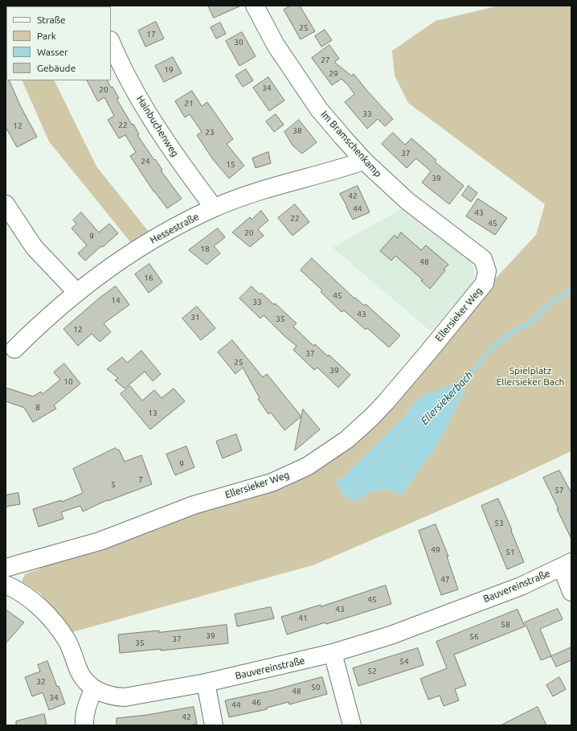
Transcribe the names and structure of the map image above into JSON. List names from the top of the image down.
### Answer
{
  "streets": {
    "street": [
      "Hainbuchenweg",
      "Im Bramschenkamp",
      "Hessestraße",
      "Ellersieker Weg",
      "Bauvereinstraße"
    ]
  },
  "crossings": [
    ["Hainbuchenweg", "Hessestraße"],
    ["Im Bramschenkamp", "Hessestraße"],
    ["Im Bramschenkamp", "Ellersieker Weg"]
  ],
  "water": ["Ellersiekerbach"],
  "parks": ["Spielplatz Ellersieker Bach"],
  "house_numbers": [
    "25",
    "17",
    "30",
    "27",
    "19",
    "29",
    "34",
    "20",
    "21",
    "33",
    "22",
    "12",
    "38",
    "23",
    "37",
    "24",
    "15",
    "39",
    "42",
    "44",
    "43",
    "22",
    "45",
    "20",
    "9",
    "18",
    "48",
    "16",
    "45",
    "14",
    "33",
    "43",
    "31",
    "35",
    "12",
    "37",
    "25",
    "39",
    "10",
    "8",
    "13",
    "9",
    "7",
    "5",
    "57",
    "53",
    "49",
    "51",
    "47",
    "45",
    "43",
    "41",
    "58",
    "39",
    "56",
    "37",
    "35",
    "54",
    "52",
    "32",
    "50",
    "48",
    "34",
    "46",
    "44",
    "42"
  ],
  "legend": [
    "Straße",
    "Park",
    "Wasser",
    "Gebäude"
  ]
}
